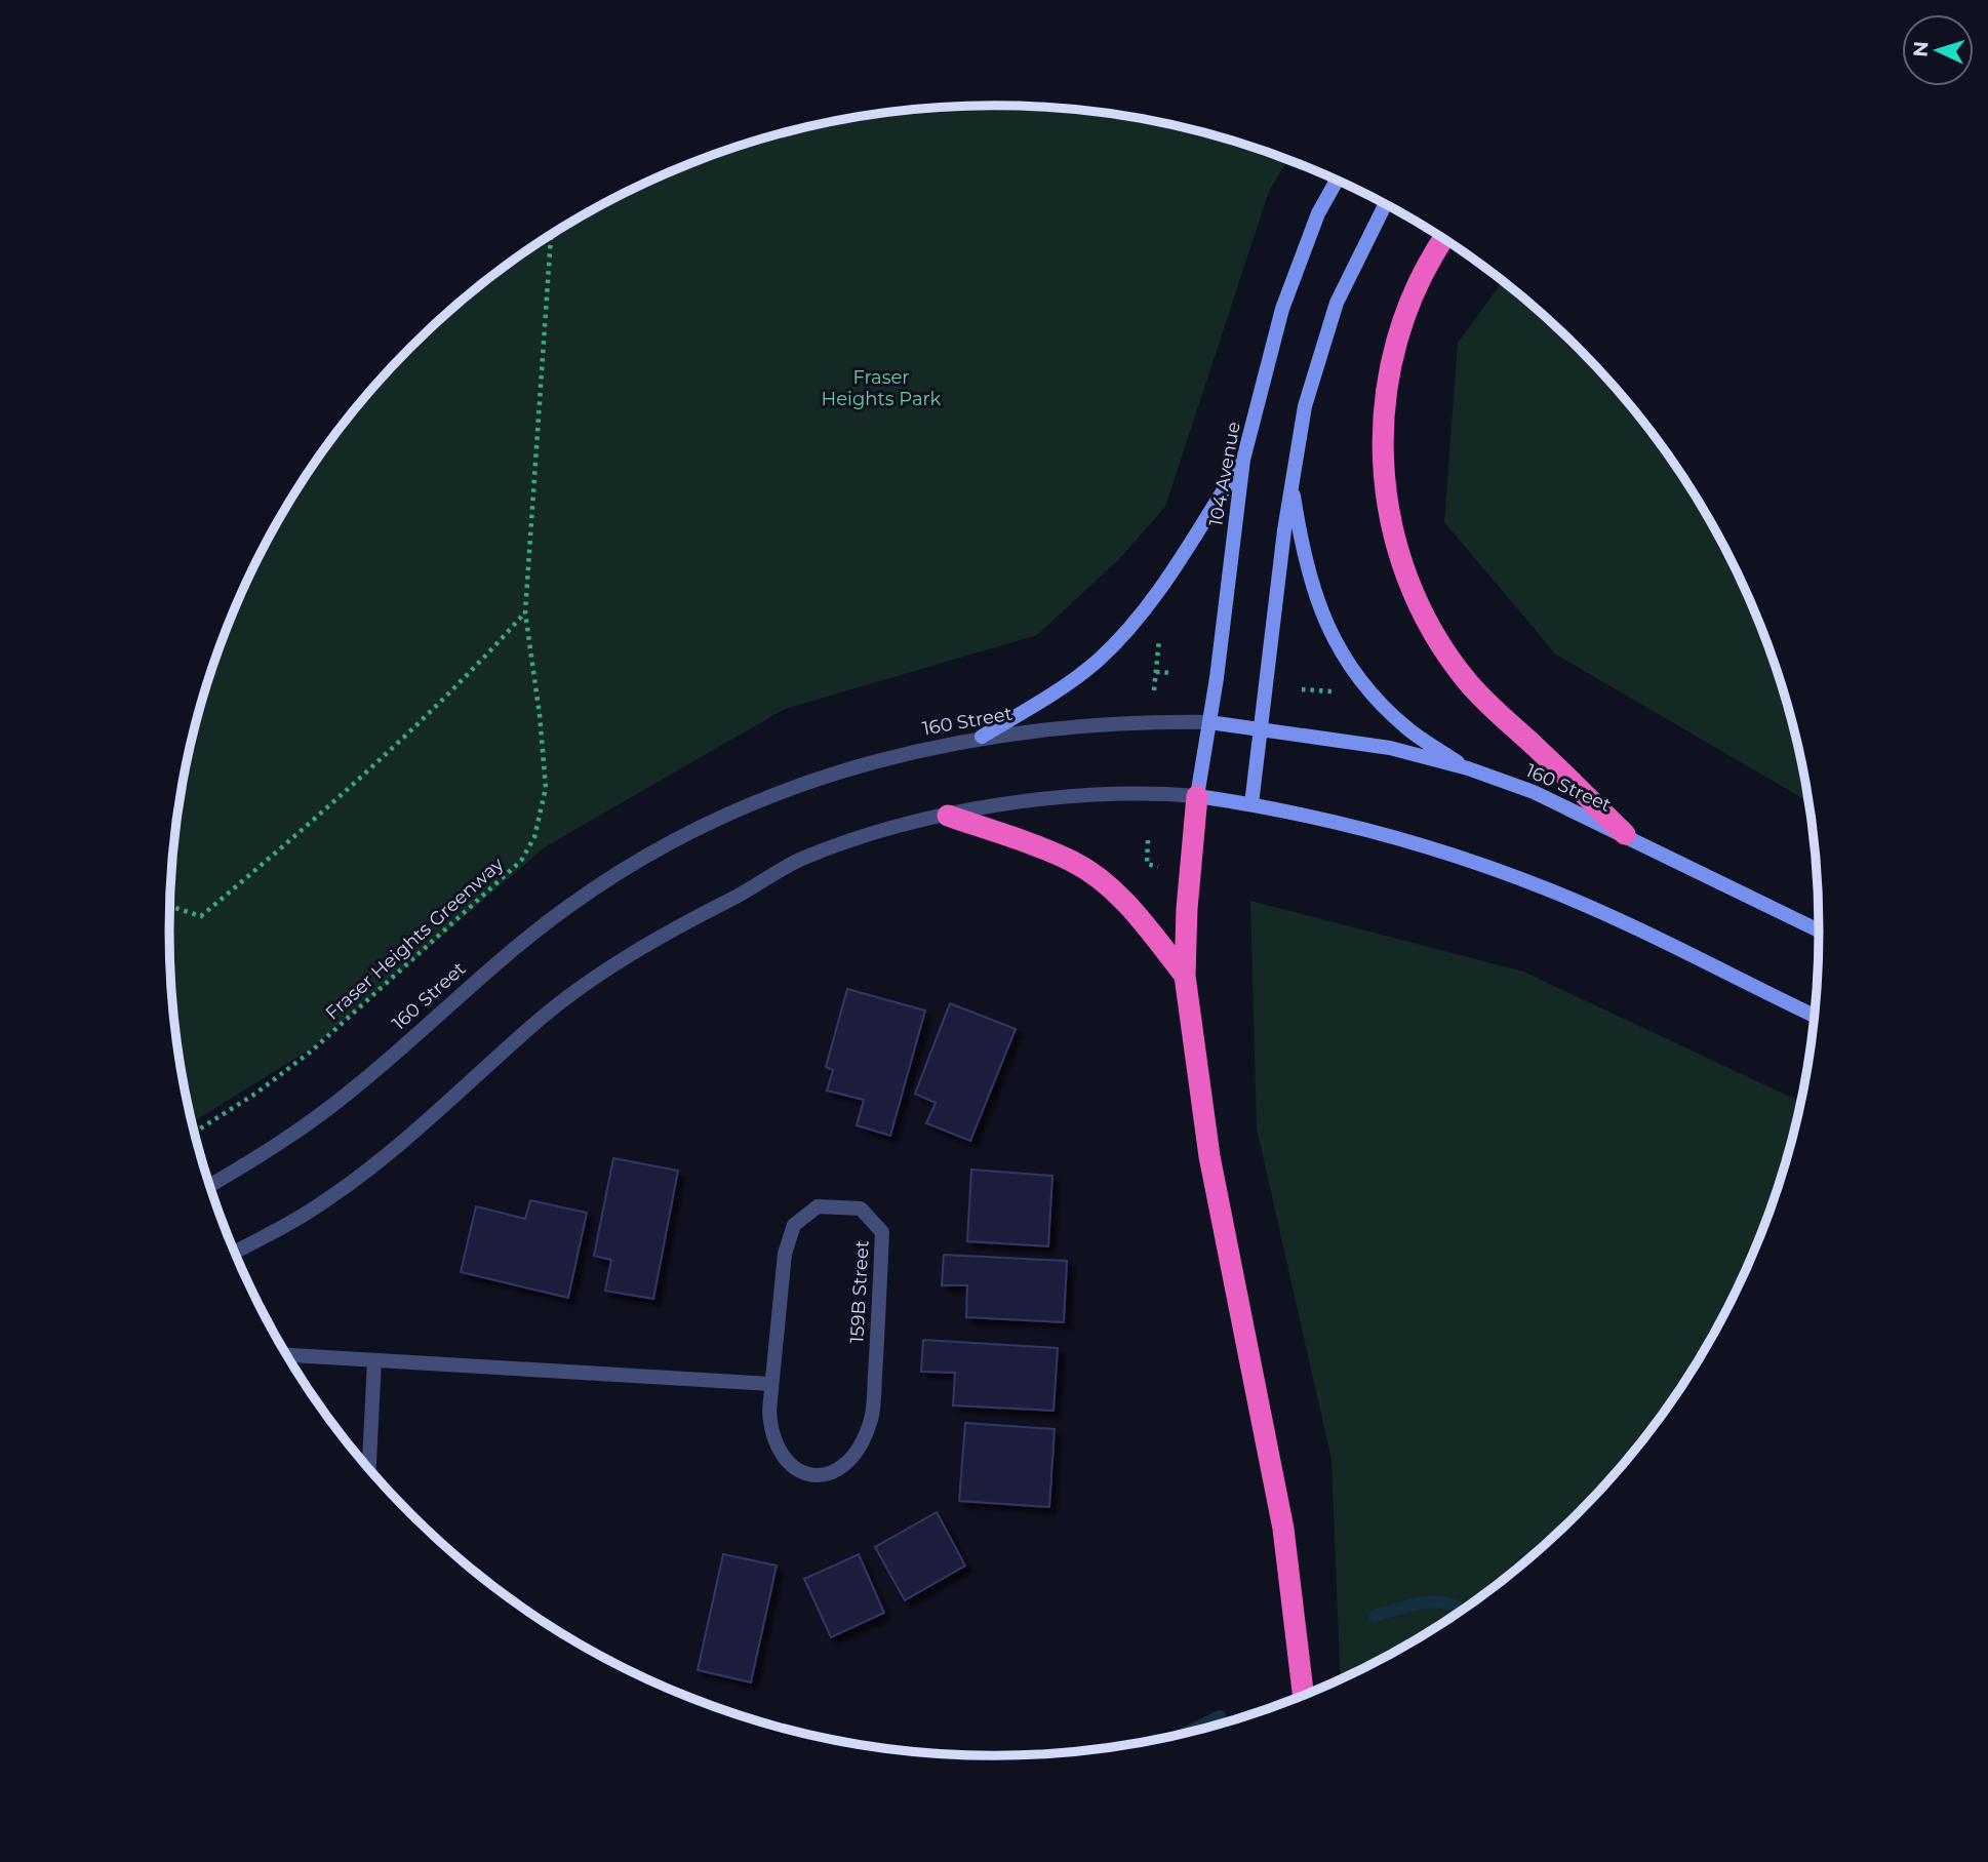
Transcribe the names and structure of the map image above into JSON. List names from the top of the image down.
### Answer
{
  "streets": {
    "main road": ["104 Avenue", "160 Street"],
    "street": ["159B Street"],
    "path": ["Fraser Heights Greenway"]
  },
  "crossings": [
    ["104 Avenue", "160 Street"]
  ],
  "parks": ["Fraser Heights Park"],
  "north": "left"
}
